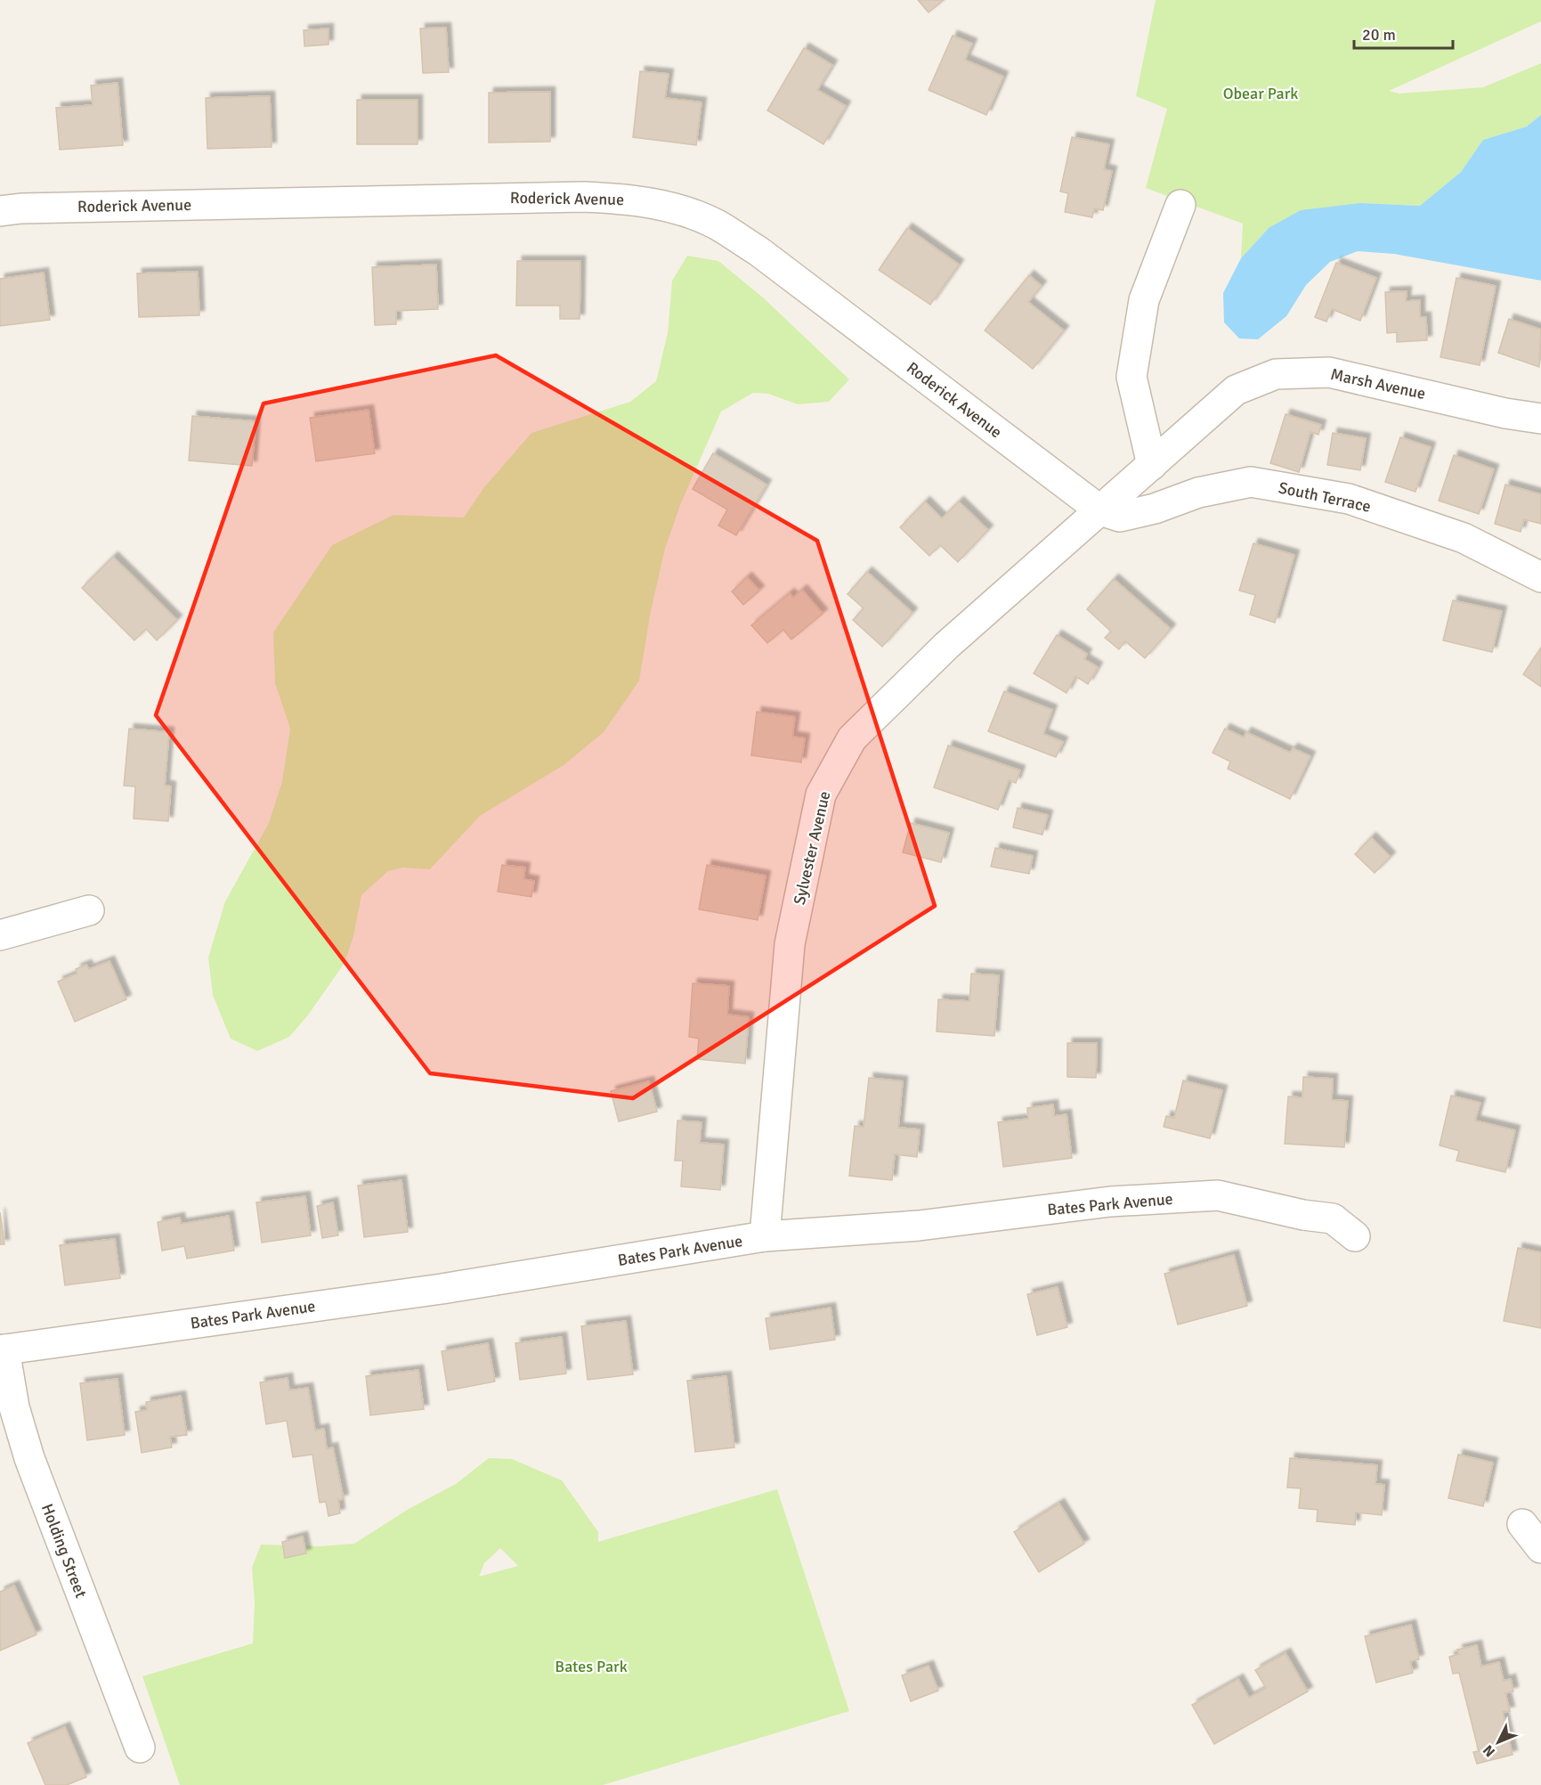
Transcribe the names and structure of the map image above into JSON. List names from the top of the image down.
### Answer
{
  "streets": {
    "street": [
      "Roderick Avenue",
      "Marsh Avenue",
      "South Terrace",
      "Sylvester Avenue",
      "Bates Park Avenue",
      "Holding Street"
    ]
  },
  "crossings": [
    ["Roderick Avenue", "Marsh Avenue"],
    ["Roderick Avenue", "South Terrace"],
    ["Roderick Avenue", "Sylvester Avenue"],
    ["Marsh Avenue", "South Terrace"],
    ["Marsh Avenue", "Sylvester Avenue"],
    ["South Terrace", "Sylvester Avenue"],
    ["Sylvester Avenue", "Bates Park Avenue"],
    ["Bates Park Avenue", "Holding Street"]
  ],
  "parks": ["Obear Park", "Bates Park"],
  "scale_bar": "20 m",
  "north": "bottom left"
}
